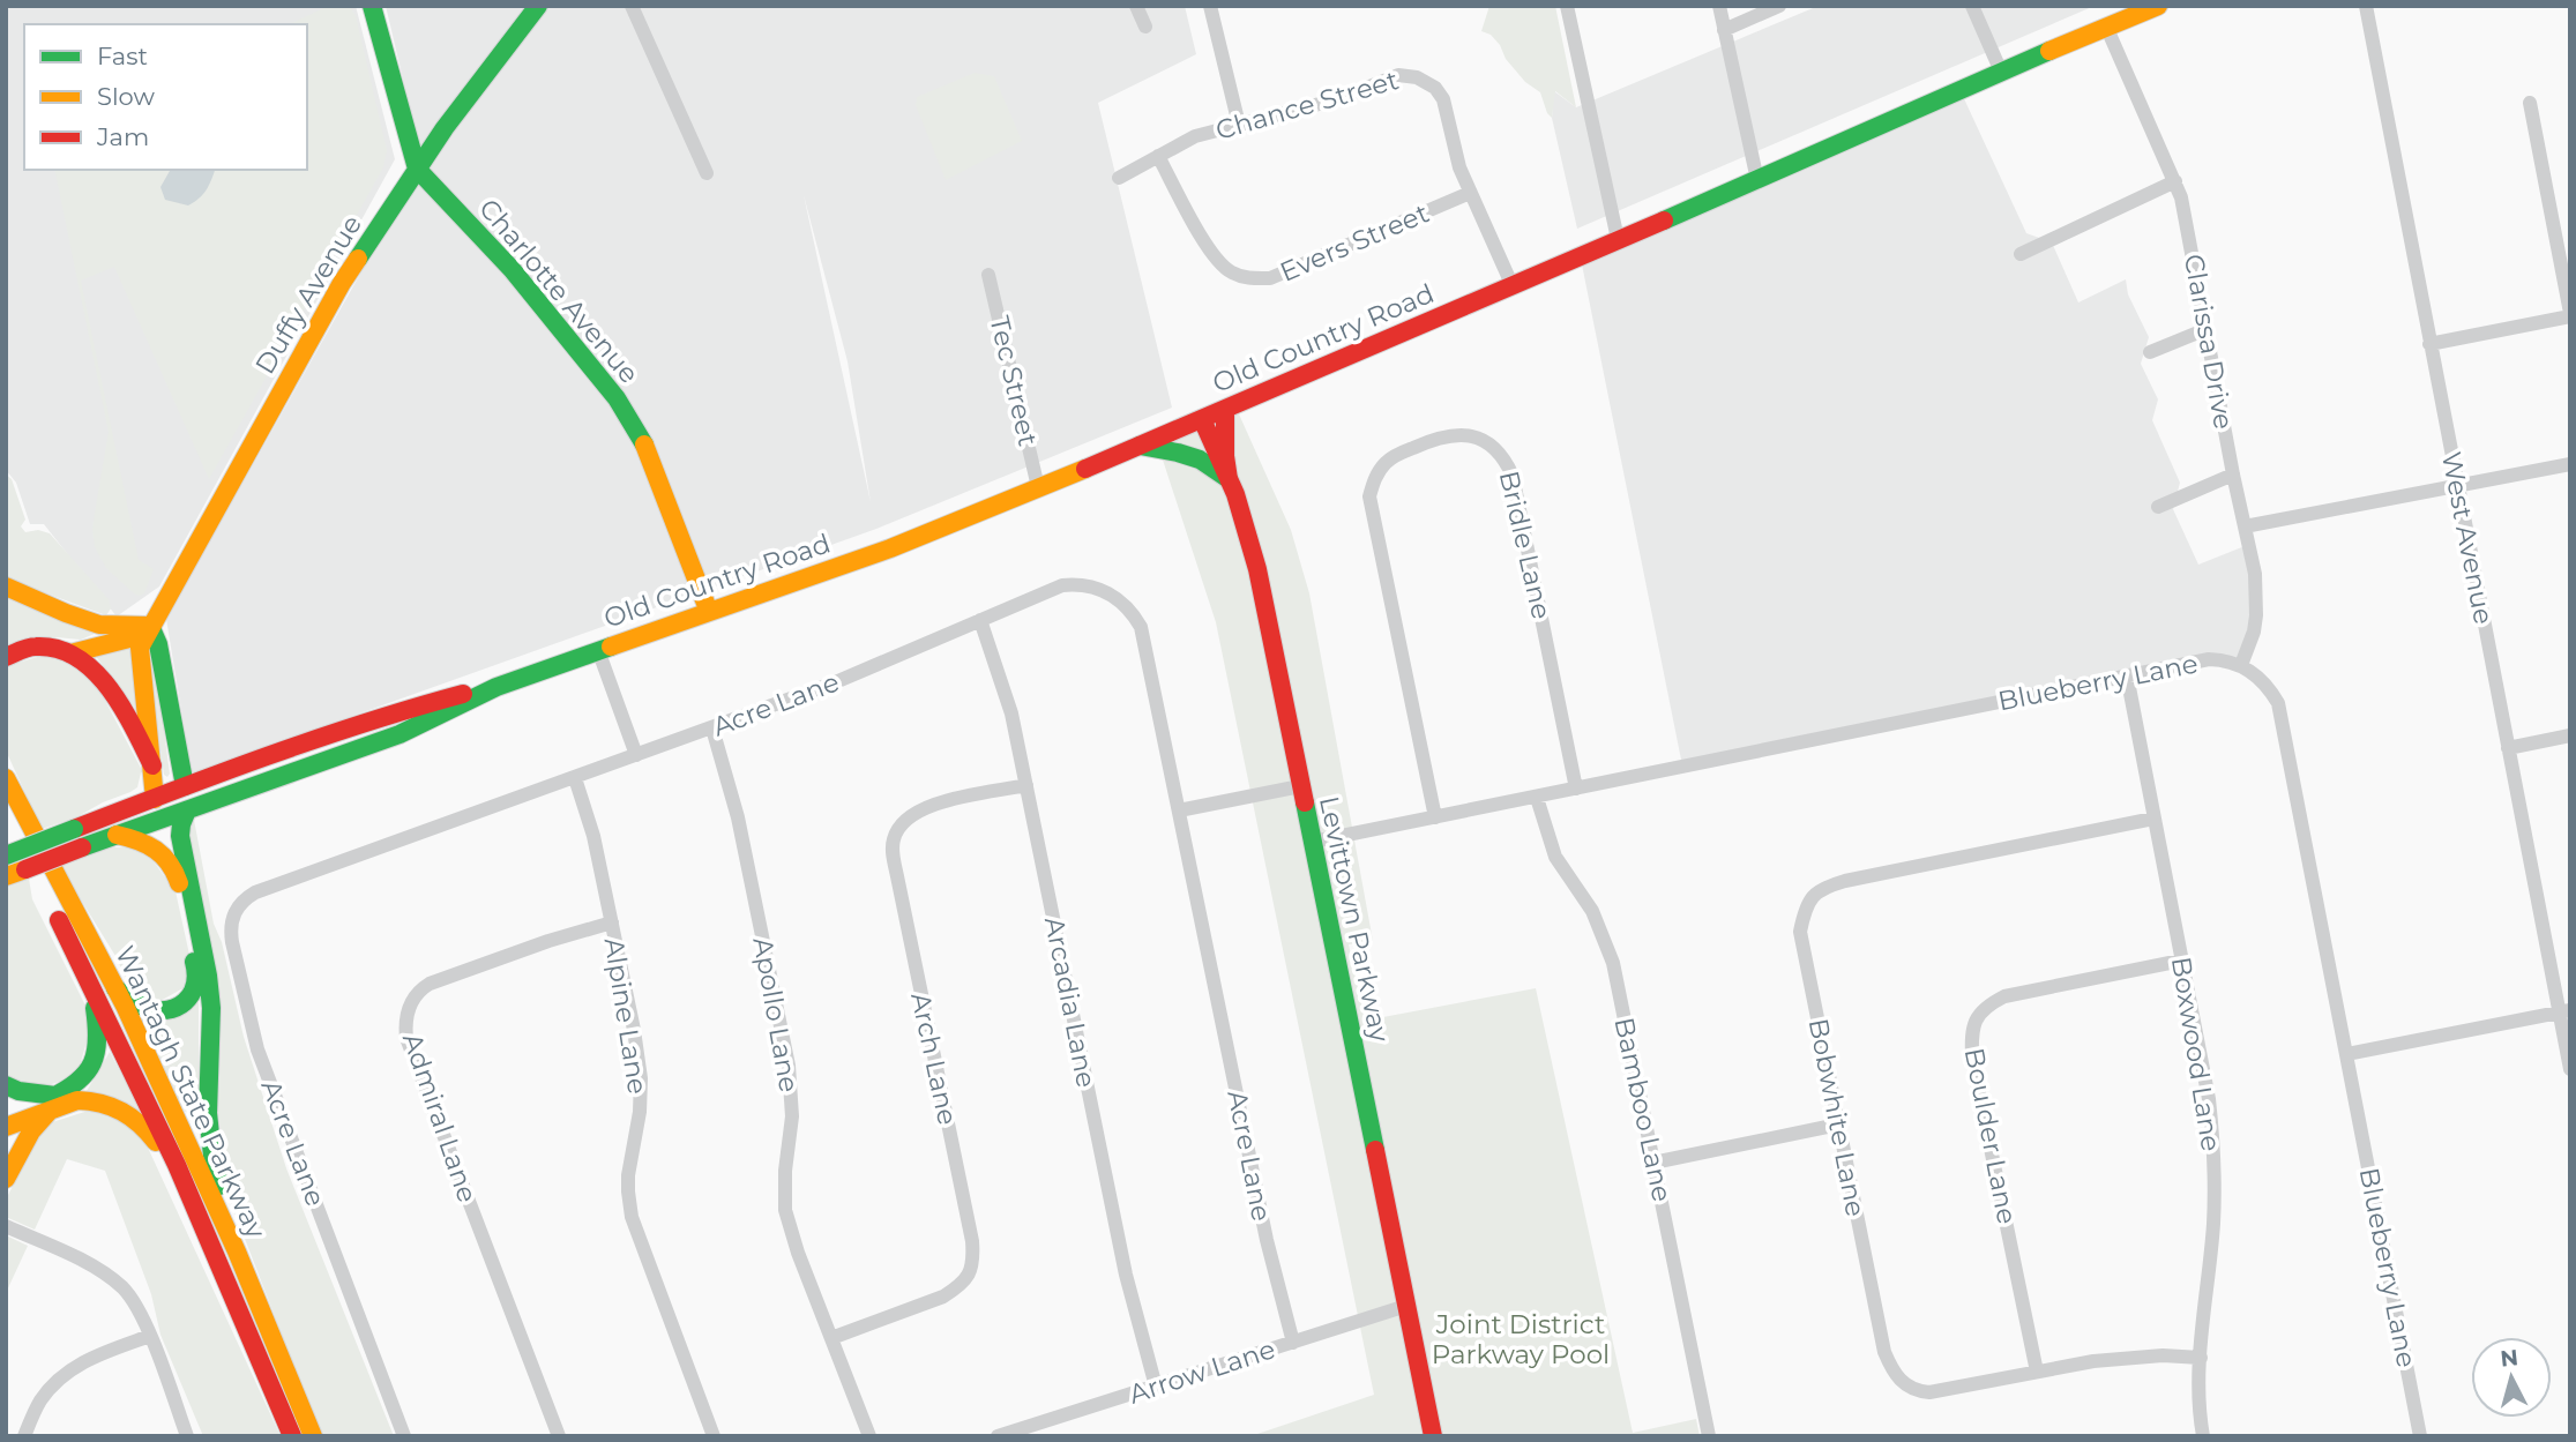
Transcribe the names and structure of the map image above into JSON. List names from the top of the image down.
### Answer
{
  "streets": {
    "main road": [
      "Charlotte Avenue",
      "Duffy Avenue",
      "Old Country Road",
      "Levittown Parkway",
      "Wantagh State Parkway"
    ],
    "street": [
      "Chance Street",
      "Evers Street",
      "Clarissa Drive",
      "Tec Street",
      "West Avenue",
      "Bridle Lane",
      "Blueberry Lane",
      "Acre Lane",
      "Arcadia Lane",
      "Apollo Lane",
      "Alpine Lane",
      "Boxwood Lane",
      "Arch Lane",
      "Bamboo Lane",
      "Admiral Lane",
      "Bobwhite Lane",
      "Boulder Lane",
      "Arrow Lane"
    ]
  },
  "crossings": [
    ["Chance Street", "Evers Street"],
    ["Chance Street", "Old Country Road"],
    ["Charlotte Avenue", "Duffy Avenue"],
    ["Charlotte Avenue", "Old Country Road"],
    ["Duffy Avenue", "Old Country Road"],
    ["Old Country Road", "Clarissa Drive"],
    ["Old Country Road", "Tec Street"],
    ["Old Country Road", "Levittown Parkway"],
    ["Clarissa Drive", "Blueberry Lane"],
    ["Bridle Lane", "Blueberry Lane"],
    ["Blueberry Lane", "Levittown Parkway"],
    ["Blueberry Lane", "Boxwood Lane"],
    ["Blueberry Lane", "Bamboo Lane"],
    ["Acre Lane", "Arcadia Lane"],
    ["Acre Lane", "Apollo Lane"],
    ["Acre Lane", "Alpine Lane"],
    ["Acre Lane", "Arrow Lane"],
    ["Levittown Parkway", "Arrow Lane"],
    ["Arcadia Lane", "Arch Lane"],
    ["Arcadia Lane", "Arrow Lane"],
    ["Apollo Lane", "Arch Lane"],
    ["Alpine Lane", "Admiral Lane"],
    ["Boxwood Lane", "Bobwhite Lane"],
    ["Boxwood Lane", "Boulder Lane"],
    ["Bobwhite Lane", "Boulder Lane"]
  ],
  "parks": ["Joint District Parkway Pool"],
  "legend": ["Fast", "Slow", "Jam"],
  "north": "top"
}
